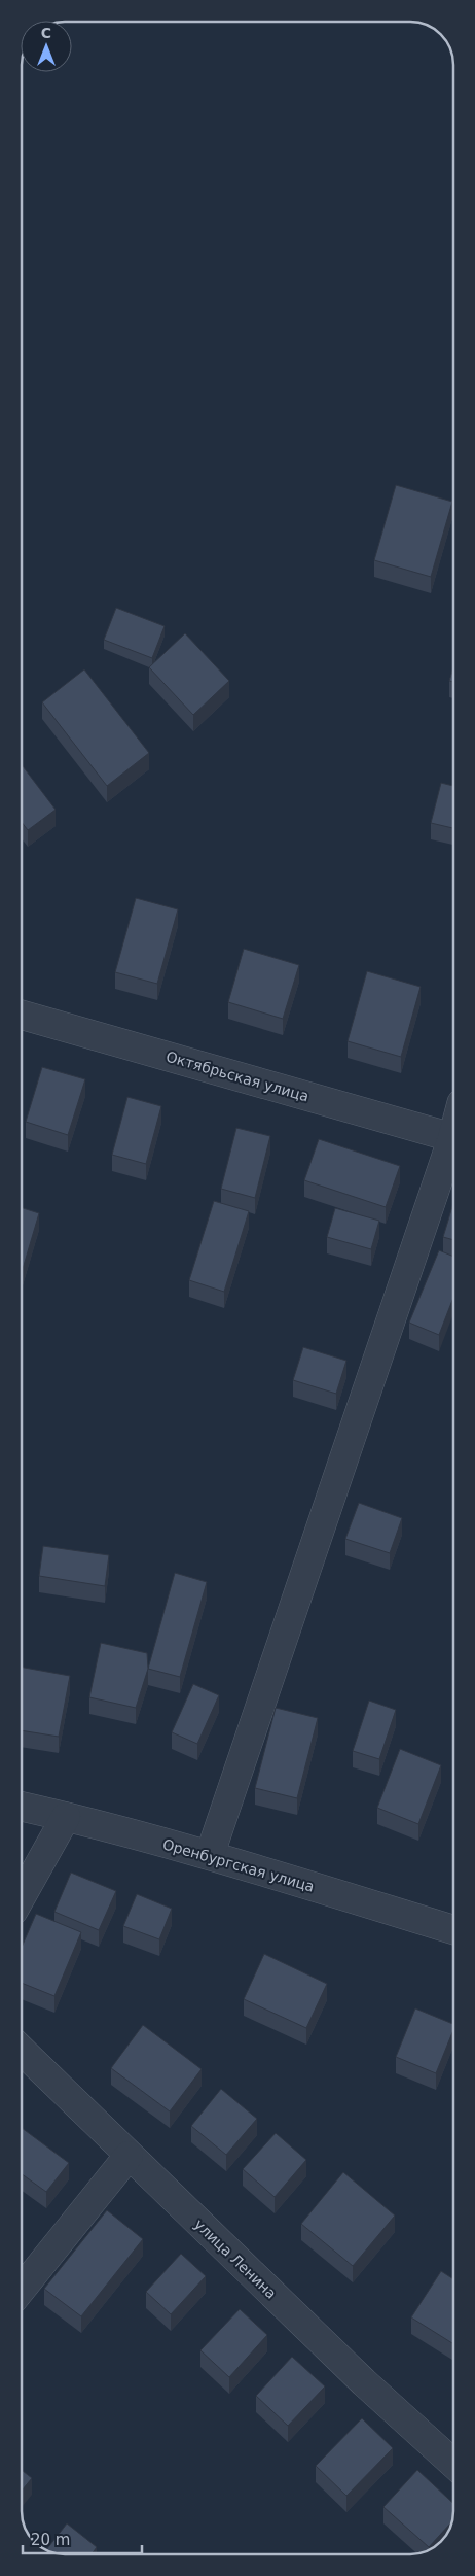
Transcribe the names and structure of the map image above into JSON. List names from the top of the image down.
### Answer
{
  "streets": {
    "street": ["Октябрьская улица", "Оренбургская улица", "улица Ленина"]
  },
  "scale_bar": "20 m",
  "north": "top"
}
